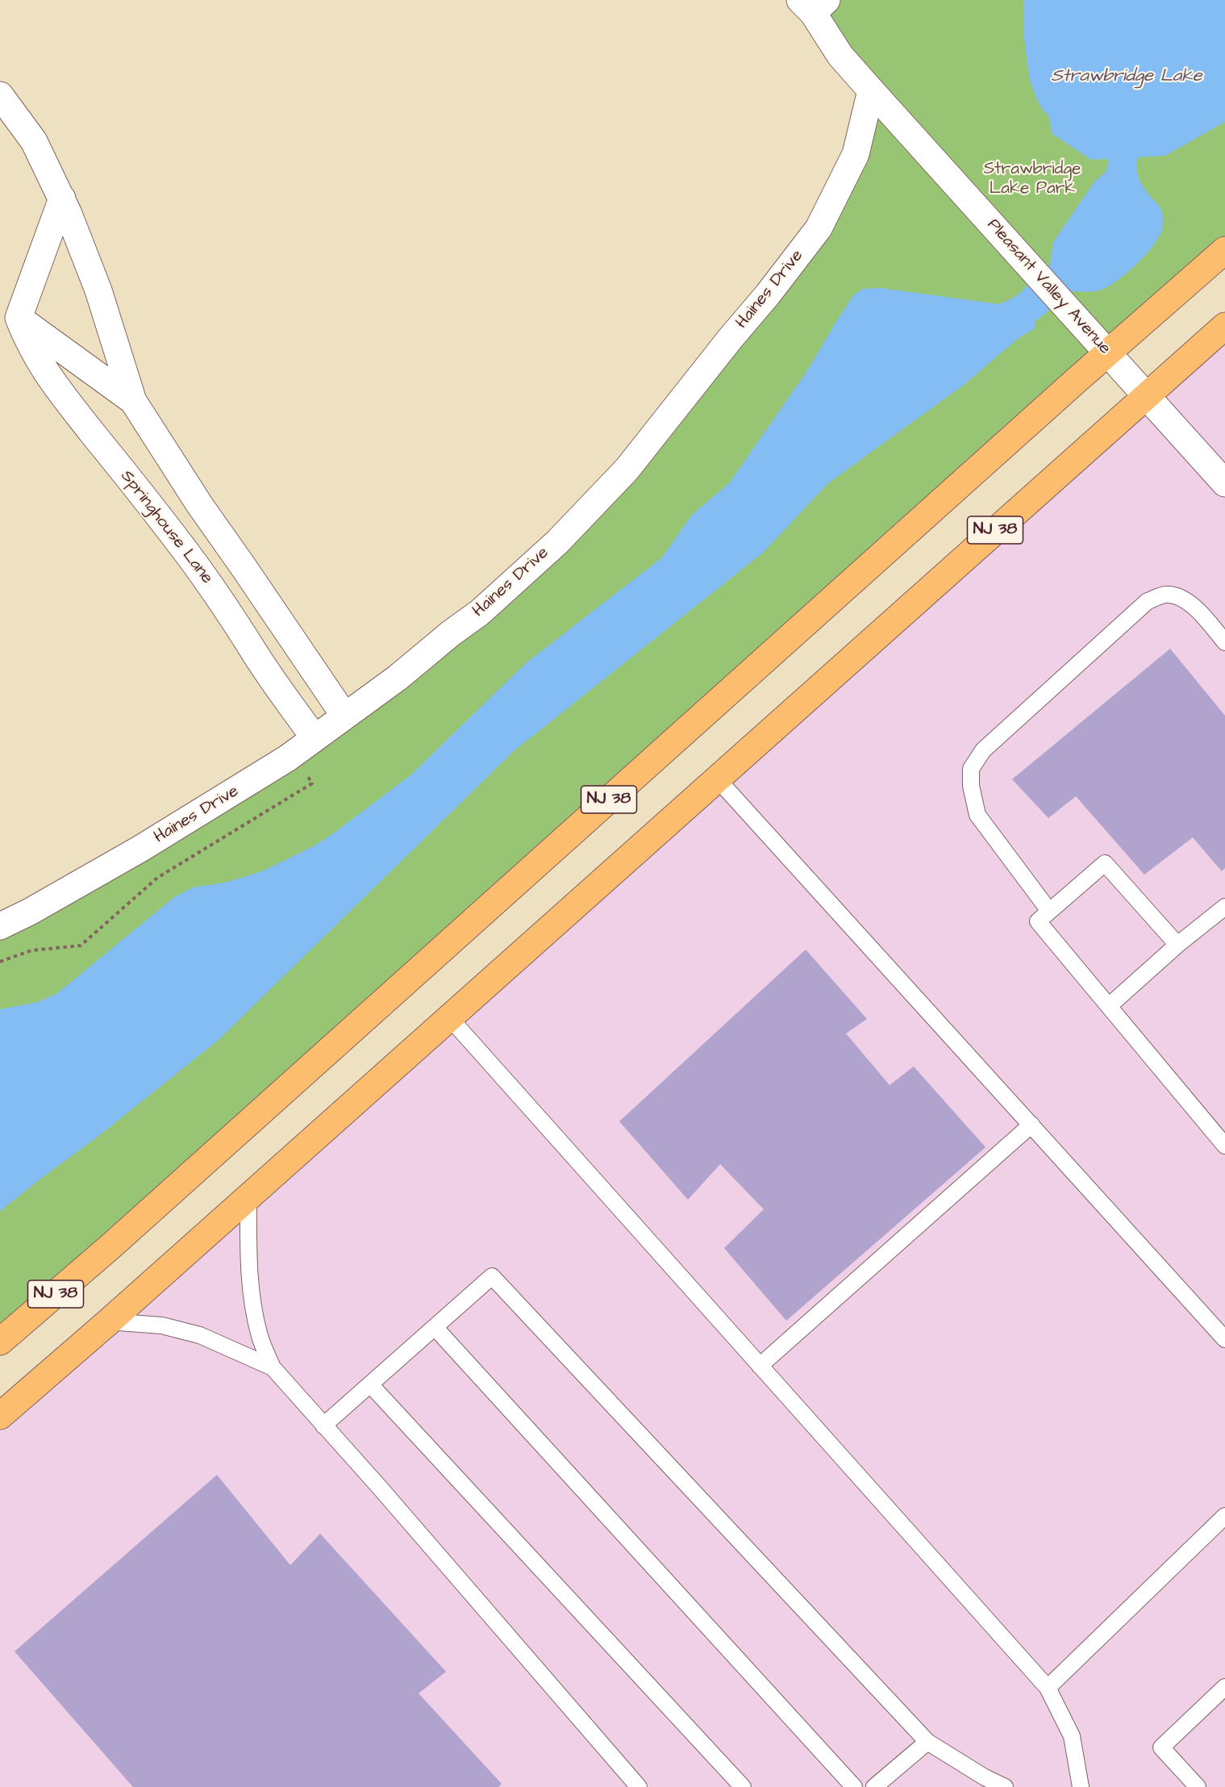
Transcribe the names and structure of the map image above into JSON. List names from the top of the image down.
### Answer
{
  "streets": {
    "highway": ["NJ 38"],
    "street": ["Pleasant Valley Avenue", "Haines Drive", "Springhouse Lane"]
  },
  "crossings": [
    ["Pleasant Valley Avenue", "Haines Drive"],
    ["Pleasant Valley Avenue", "NJ 38"],
    ["Haines Drive", "Springhouse Lane"]
  ],
  "water": ["Strawbridge Lake"],
  "parks": ["Strawbridge Lake Park"]
}
